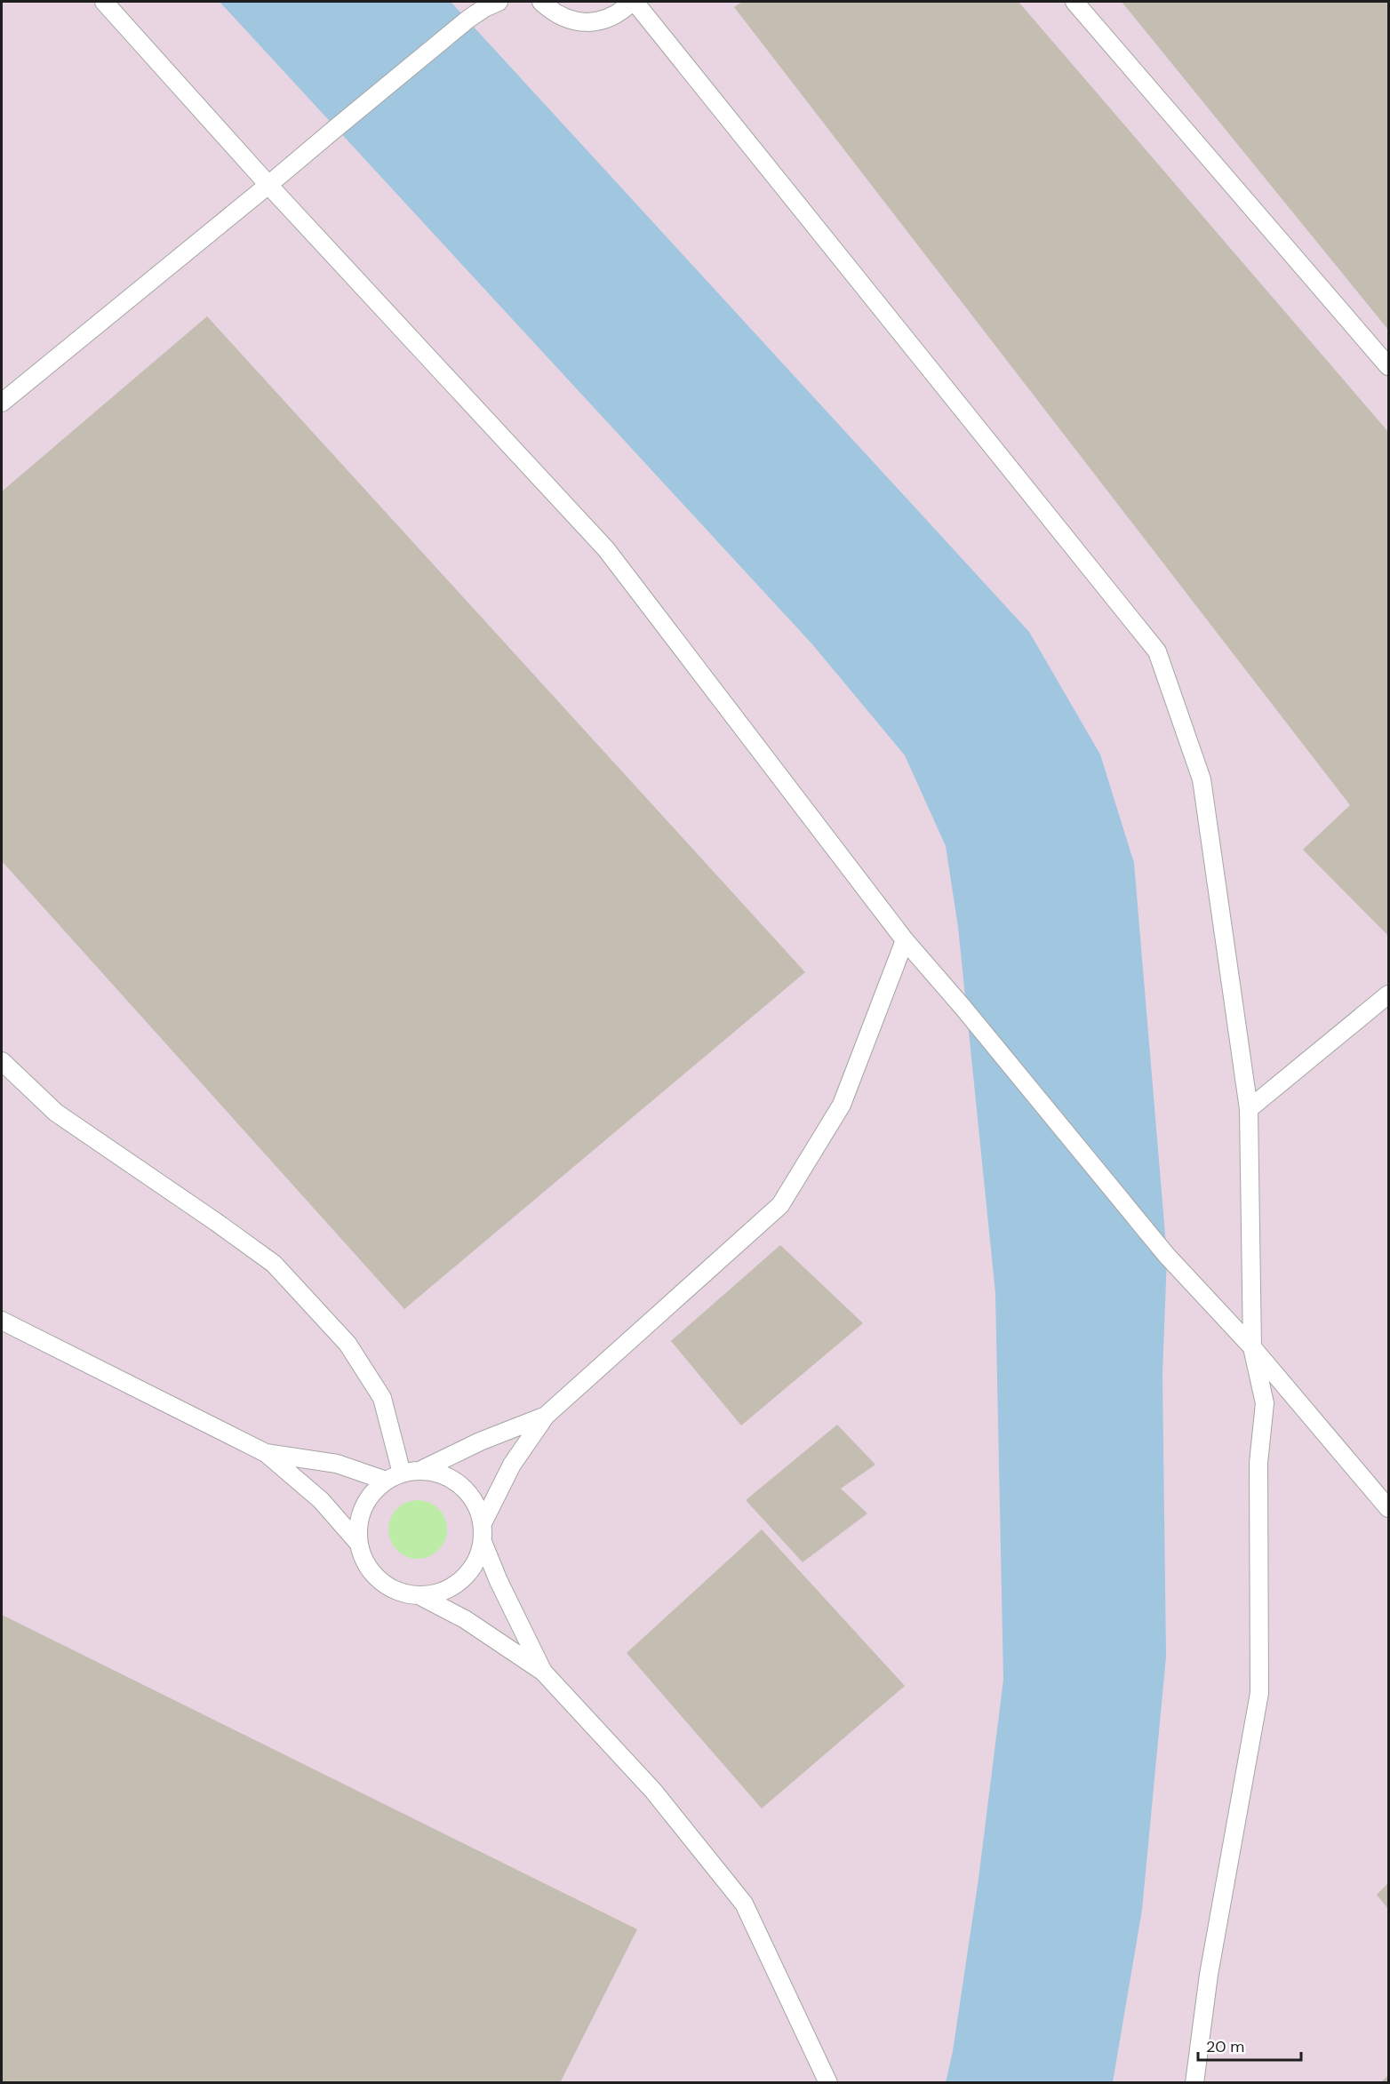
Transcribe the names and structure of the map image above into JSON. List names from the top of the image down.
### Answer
{
  "scale_bar": "20 m"
}
